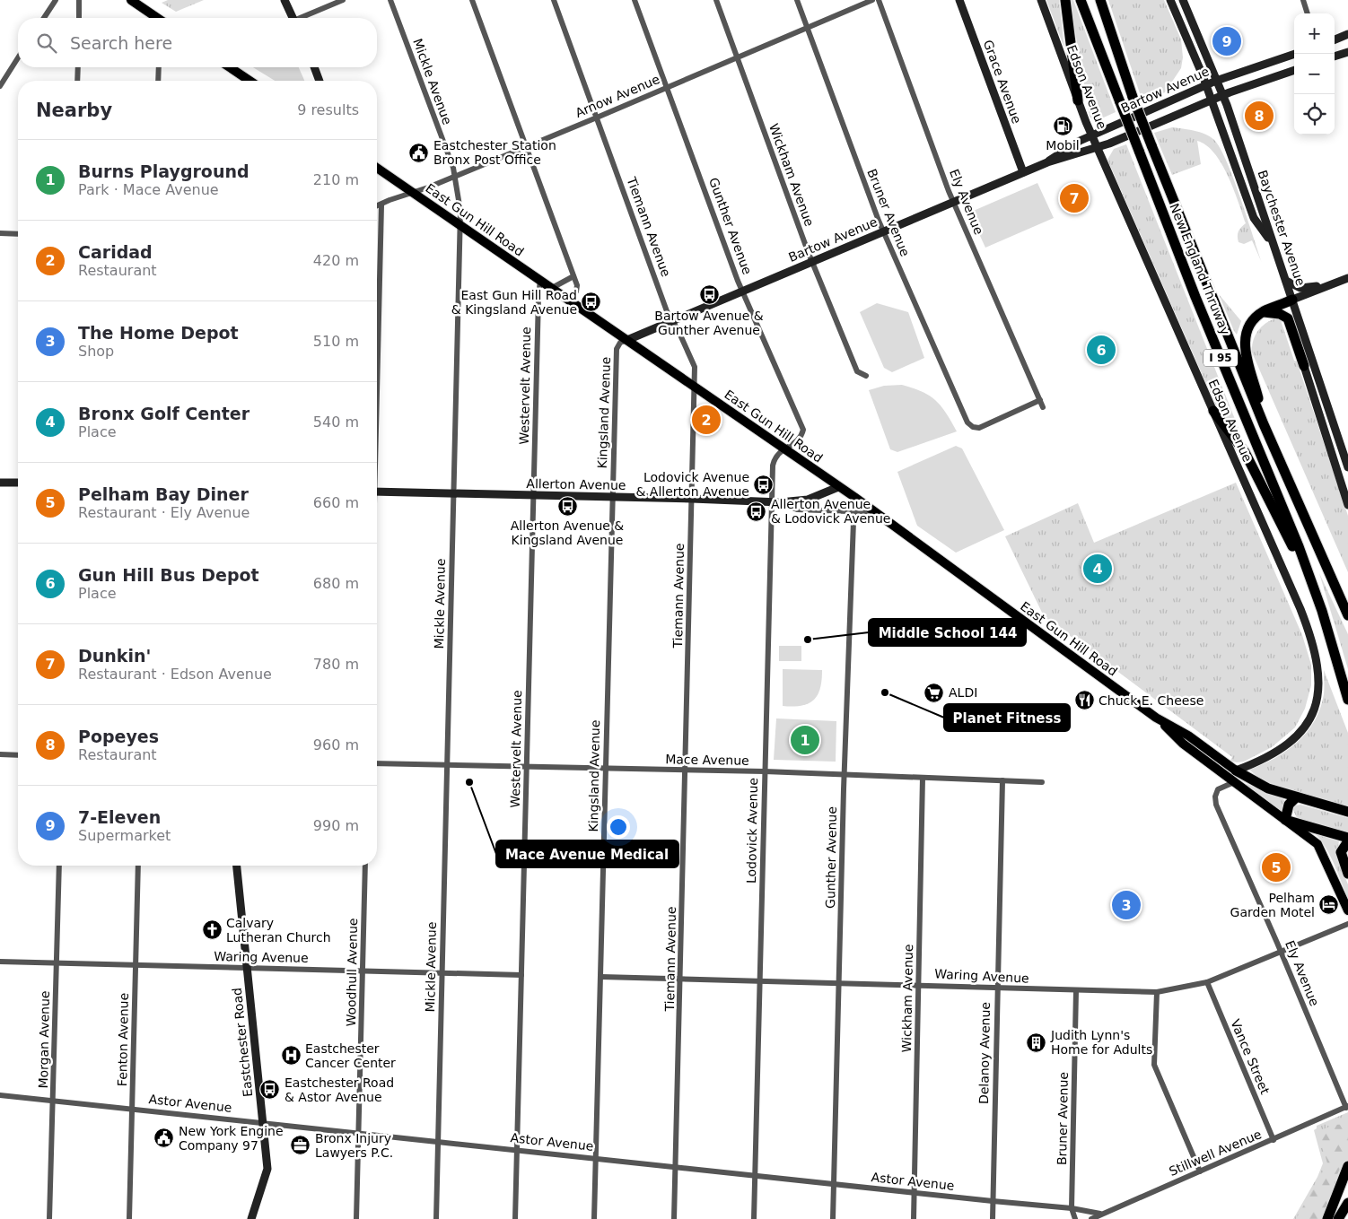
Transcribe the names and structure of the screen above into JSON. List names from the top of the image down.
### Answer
{
  "streets": {
    "highway": ["New England Thruway", "I 95"],
    "main road": [
      "Grace Avenue",
      "Edson Avenue",
      "Bartow Avenue",
      "East Gun Hill Road",
      "Baychester Avenue",
      "Allerton Avenue",
      "Eastchester Road"
    ],
    "street": [
      "Mickle Avenue",
      "Arnow Avenue",
      "Wickham Avenue",
      "Ely Avenue",
      "Bruner Avenue",
      "Gunther Avenue",
      "Tiemann Avenue",
      "Westervelt Avenue",
      "Kingsland Avenue",
      "Mace Avenue",
      "Lodovick Avenue",
      "Waring Avenue",
      "Woodhull Avenue",
      "Morgan Avenue",
      "Fenton Avenue",
      "Delanoy Avenue",
      "Vance Street",
      "Astor Avenue",
      "Stillwell Avenue"
    ]
  },
  "crossings": [
    ["Mickle Avenue", "Arnow Avenue"],
    ["Mickle Avenue", "East Gun Hill Road"],
    ["Mickle Avenue", "Allerton Avenue"],
    ["Mickle Avenue", "Mace Avenue"],
    ["Mickle Avenue", "Waring Avenue"],
    ["Mickle Avenue", "Astor Avenue"],
    ["Grace Avenue", "Bartow Avenue"],
    ["Edson Avenue", "Bartow Avenue"],
    ["Edson Avenue", "East Gun Hill Road"],
    ["Bartow Avenue", "Wickham Avenue"],
    ["Bartow Avenue", "Ely Avenue"],
    ["Bartow Avenue", "Bruner Avenue"],
    ["Bartow Avenue", "East Gun Hill Road"],
    ["Bartow Avenue", "Gunther Avenue"],
    ["Bartow Avenue", "Tiemann Avenue"],
    ["Bartow Avenue", "Baychester Avenue"],
    ["Bartow Avenue", "Kingsland Avenue"],
    ["Arnow Avenue", "Wickham Avenue"],
    ["Arnow Avenue", "Bruner Avenue"],
    ["Arnow Avenue", "East Gun Hill Road"],
    ["Arnow Avenue", "Gunther Avenue"],
    ["Arnow Avenue", "Tiemann Avenue"],
    ["Wickham Avenue", "Mace Avenue"],
    ["Wickham Avenue", "Waring Avenue"],
    ["Wickham Avenue", "Astor Avenue"],
    ["Ely Avenue", "Bruner Avenue"],
    ["Ely Avenue", "East Gun Hill Road"],
    ["Ely Avenue", "Waring Avenue"],
    ["Ely Avenue", "Stillwell Avenue"],
    ["Bruner Avenue", "Waring Avenue"],
    ["Bruner Avenue", "Astor Avenue"],
    ["East Gun Hill Road", "Gunther Avenue"],
    ["East Gun Hill Road", "Tiemann Avenue"],
    ["East Gun Hill Road", "Westervelt Avenue"],
    ["East Gun Hill Road", "Kingsland Avenue"],
    ["East Gun Hill Road", "Allerton Avenue"],
    ["East Gun Hill Road", "Lodovick Avenue"],
    ["Gunther Avenue", "Allerton Avenue"],
    ["Gunther Avenue", "Mace Avenue"],
    ["Gunther Avenue", "Lodovick Avenue"],
    ["Gunther Avenue", "Waring Avenue"],
    ["Gunther Avenue", "Astor Avenue"],
    ["Tiemann Avenue", "Allerton Avenue"],
    ["Tiemann Avenue", "Mace Avenue"],
    ["Tiemann Avenue", "Waring Avenue"],
    ["Tiemann Avenue", "Astor Avenue"],
    ["Westervelt Avenue", "Allerton Avenue"],
    ["Westervelt Avenue", "Mace Avenue"],
    ["Westervelt Avenue", "Waring Avenue"],
    ["Westervelt Avenue", "Astor Avenue"],
    ["Kingsland Avenue", "Allerton Avenue"],
    ["Kingsland Avenue", "Mace Avenue"],
    ["Kingsland Avenue", "Waring Avenue"],
    ["Kingsland Avenue", "Astor Avenue"],
    ["Allerton Avenue", "Lodovick Avenue"],
    ["Mace Avenue", "Lodovick Avenue"],
    ["Mace Avenue", "Delanoy Avenue"],
    ["Lodovick Avenue", "Waring Avenue"],
    ["Lodovick Avenue", "Astor Avenue"],
    ["Waring Avenue", "Woodhull Avenue"],
    ["Waring Avenue", "Morgan Avenue"],
    ["Waring Avenue", "Fenton Avenue"],
    ["Waring Avenue", "Eastchester Road"],
    ["Waring Avenue", "Delanoy Avenue"],
    ["Waring Avenue", "Vance Street"],
    ["Woodhull Avenue", "Astor Avenue"],
    ["Morgan Avenue", "Astor Avenue"],
    ["Fenton Avenue", "Astor Avenue"],
    ["Eastchester Road", "Astor Avenue"],
    ["Delanoy Avenue", "Astor Avenue"],
    ["Vance Street", "Stillwell Avenue"],
    ["Astor Avenue", "Stillwell Avenue"]
  ],
  "places": {
    "fuel station": ["Mobil"],
    "public building": ["Eastchester Station Bronx Post Office", "New York Engine Company 97"],
    "bus stop": [
      "Bartow Avenue & Gunther Avenue",
      "East Gun Hill Road & Kingsland Avenue",
      "Lodovick Avenue & Allerton Avenue",
      "Allerton Avenue & Kingsland Avenue",
      "Allerton Avenue & Lodovick Avenue",
      "Eastchester Road & Astor Avenue"
    ],
    "other": ["Middle School 144", "Planet Fitness", "Mace Avenue Medical"],
    "supermarket": ["ALDI"],
    "restaurant": ["Chuck E. Cheese"],
    "hotel": ["Pelham Garden Motel"],
    "church": ["Calvary Lutheran Church"],
    "building": ["Judith Lynn's Home for Adults"],
    "hospital": ["Eastchester Cancer Center"],
    "office": ["Bronx Injury Lawyers P.C."]
  },
  "page": {
    "map_buttons": ["+", "−"],
    "search": "Search here",
    "pins": [
      "9",
      "8",
      "7",
      "6",
      "2",
      "4",
      "1",
      "5",
      "3"
    ],
    "heading": ["Nearby", "9 results"],
    "list": [
      {
        "mark": "1",
        "name": "Burns Playground",
        "note": "Park · Mace Avenue",
        "value": "210 m"
      },
      {
        "mark": "2",
        "name": "Caridad",
        "note": "Restaurant",
        "value": "420 m"
      },
      {
        "mark": "3",
        "name": "The Home Depot",
        "note": "Shop",
        "value": "510 m"
      },
      {
        "mark": "4",
        "name": "Bronx Golf Center",
        "note": "Place",
        "value": "540 m"
      },
      {
        "mark": "5",
        "name": "Pelham Bay Diner",
        "note": "Restaurant · Ely Avenue",
        "value": "660 m"
      },
      {
        "mark": "6",
        "name": "Gun Hill Bus Depot",
        "note": "Place",
        "value": "680 m"
      },
      {
        "mark": "7",
        "name": "Dunkin'",
        "note": "Restaurant · Edson Avenue",
        "value": "780 m"
      },
      {
        "mark": "8",
        "name": "Popeyes",
        "note": "Restaurant",
        "value": "960 m"
      },
      {
        "mark": "9",
        "name": "7-Eleven",
        "note": "Supermarket",
        "value": "990 m"
      }
    ]
  }
}
